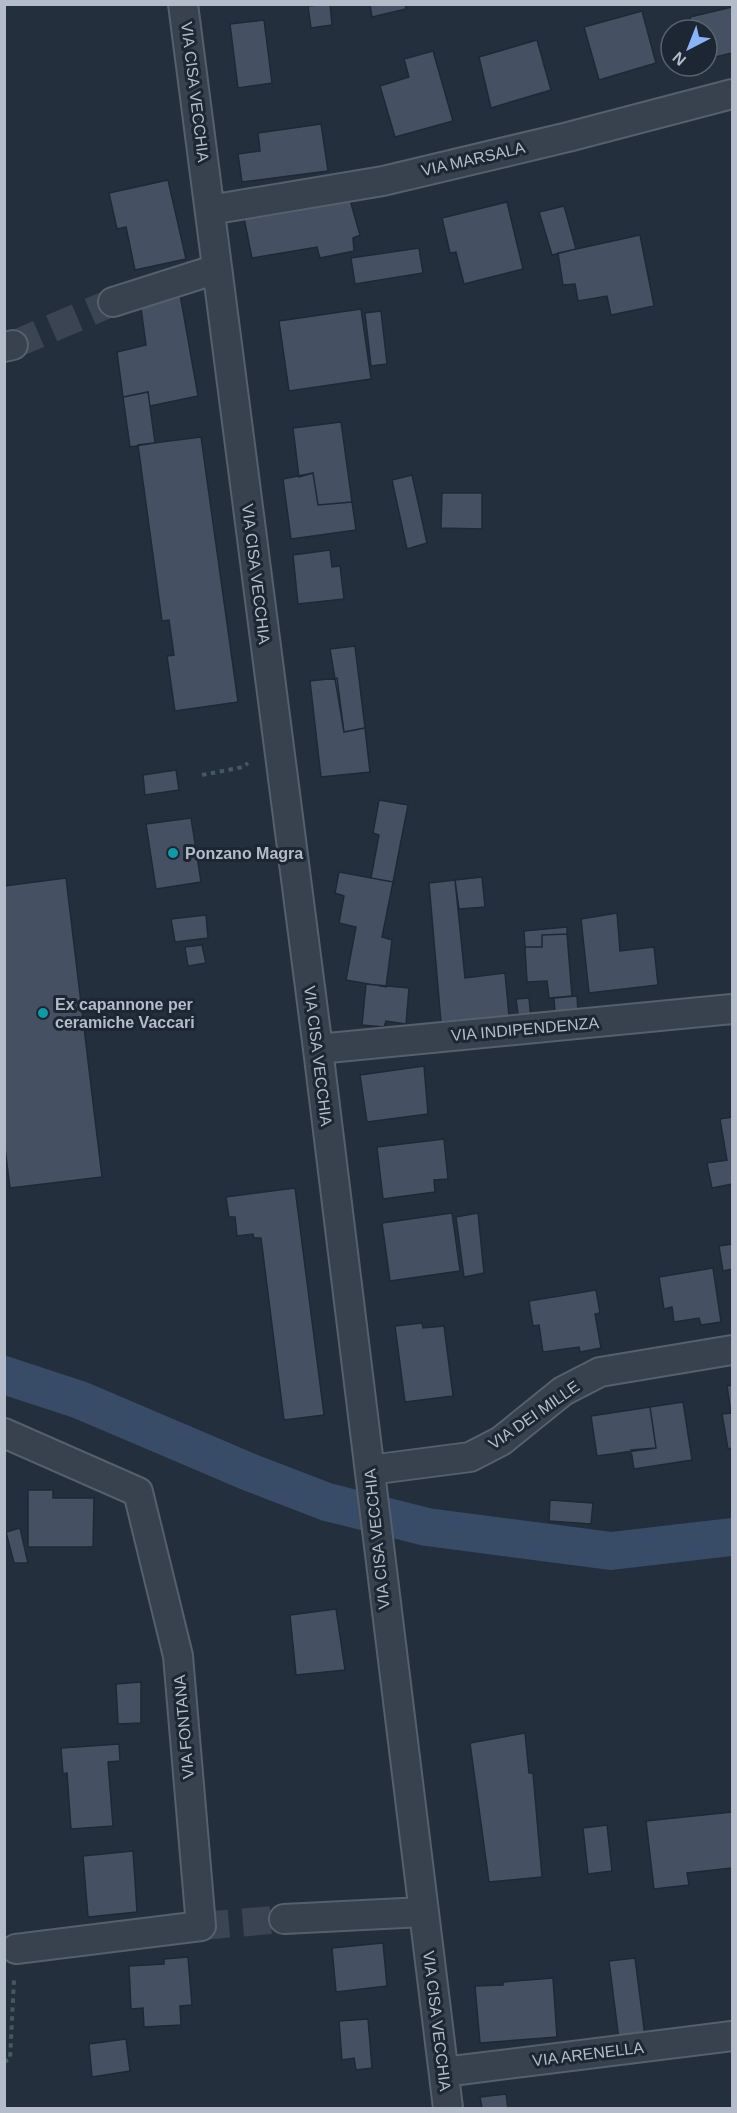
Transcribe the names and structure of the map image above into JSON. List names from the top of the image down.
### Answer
{
  "streets": {
    "street": [
      "VIA CISA VECCHIA",
      "VIA MARSALA",
      "VIA INDIPENDENZA",
      "VIA DEI MILLE",
      "VIA FONTANA",
      "VIA ARENELLA"
    ]
  },
  "crossings": [
    ["VIA CISA VECCHIA", "VIA MARSALA"],
    ["VIA CISA VECCHIA", "VIA INDIPENDENZA"],
    ["VIA CISA VECCHIA", "VIA DEI MILLE"],
    ["VIA CISA VECCHIA", "VIA ARENELLA"]
  ],
  "places": ["Ponzano Magra", "Ex capannone per ceramiche Vaccari"],
  "north": "bottom left"
}
